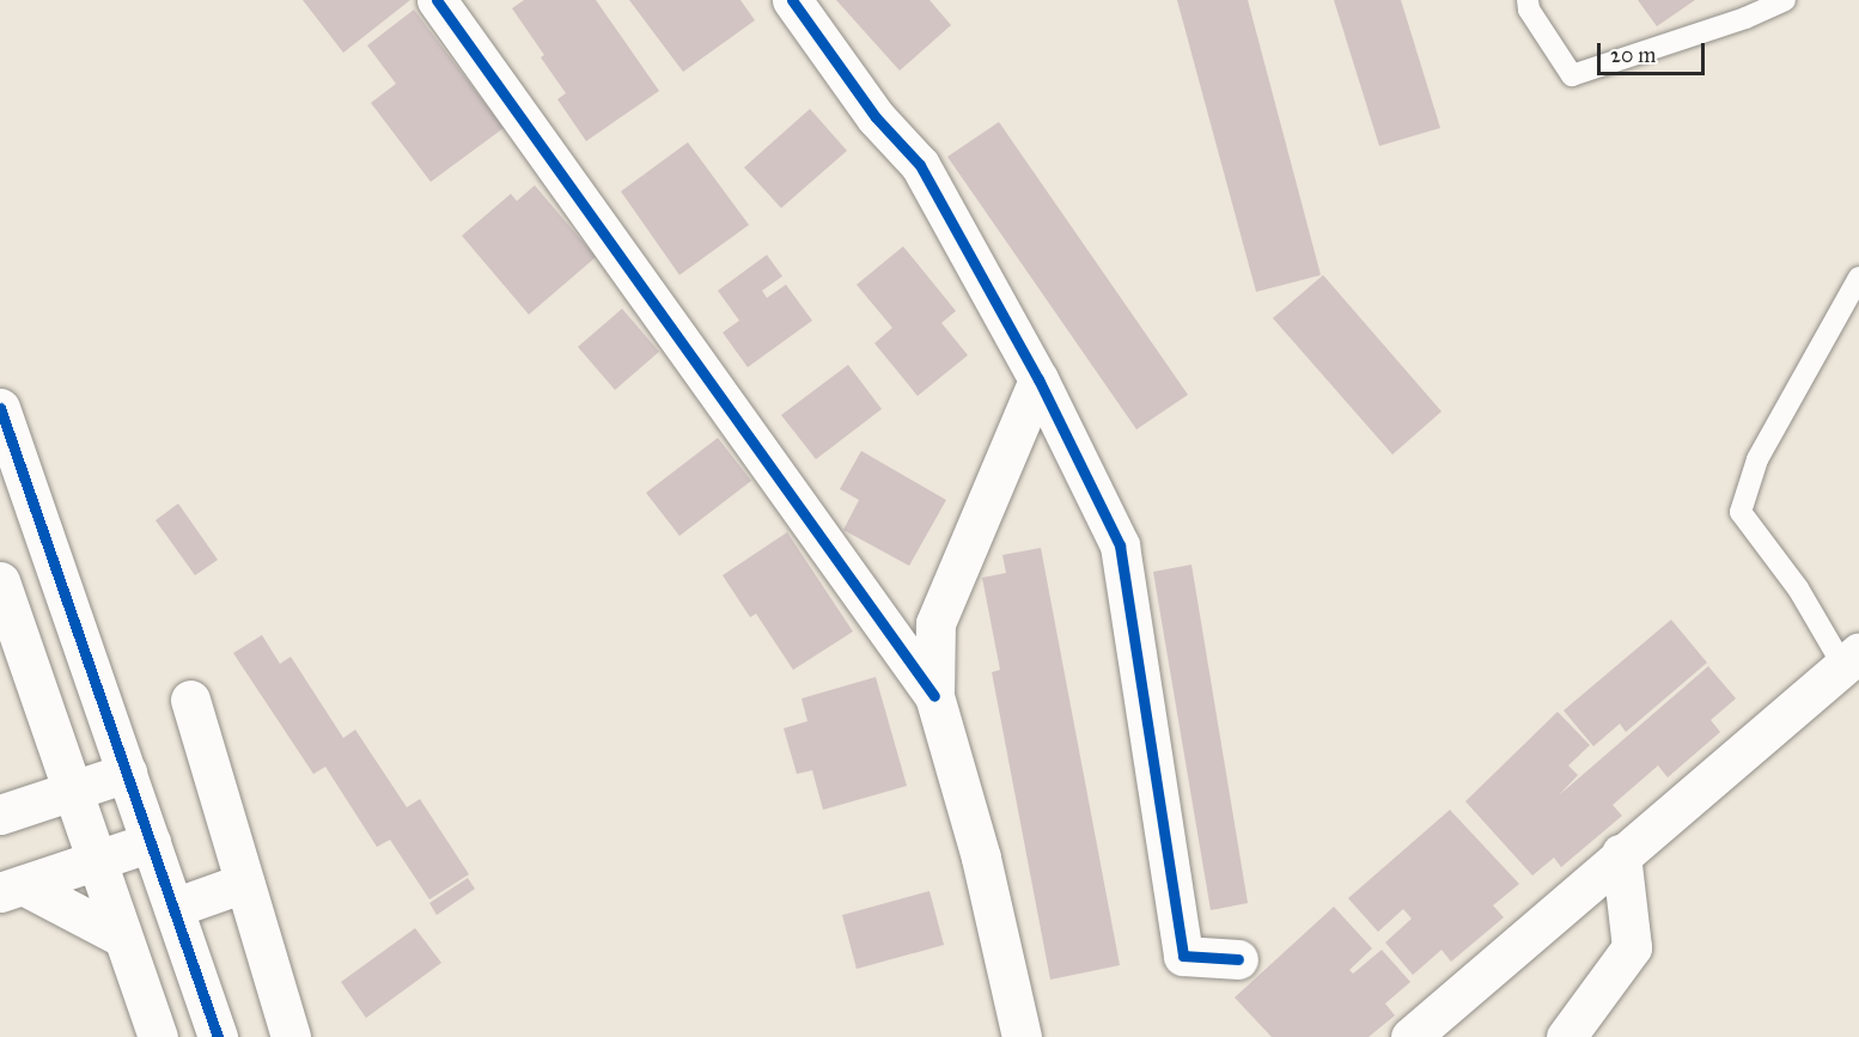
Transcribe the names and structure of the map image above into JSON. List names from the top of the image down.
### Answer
{
  "scale_bar": "20 m"
}
